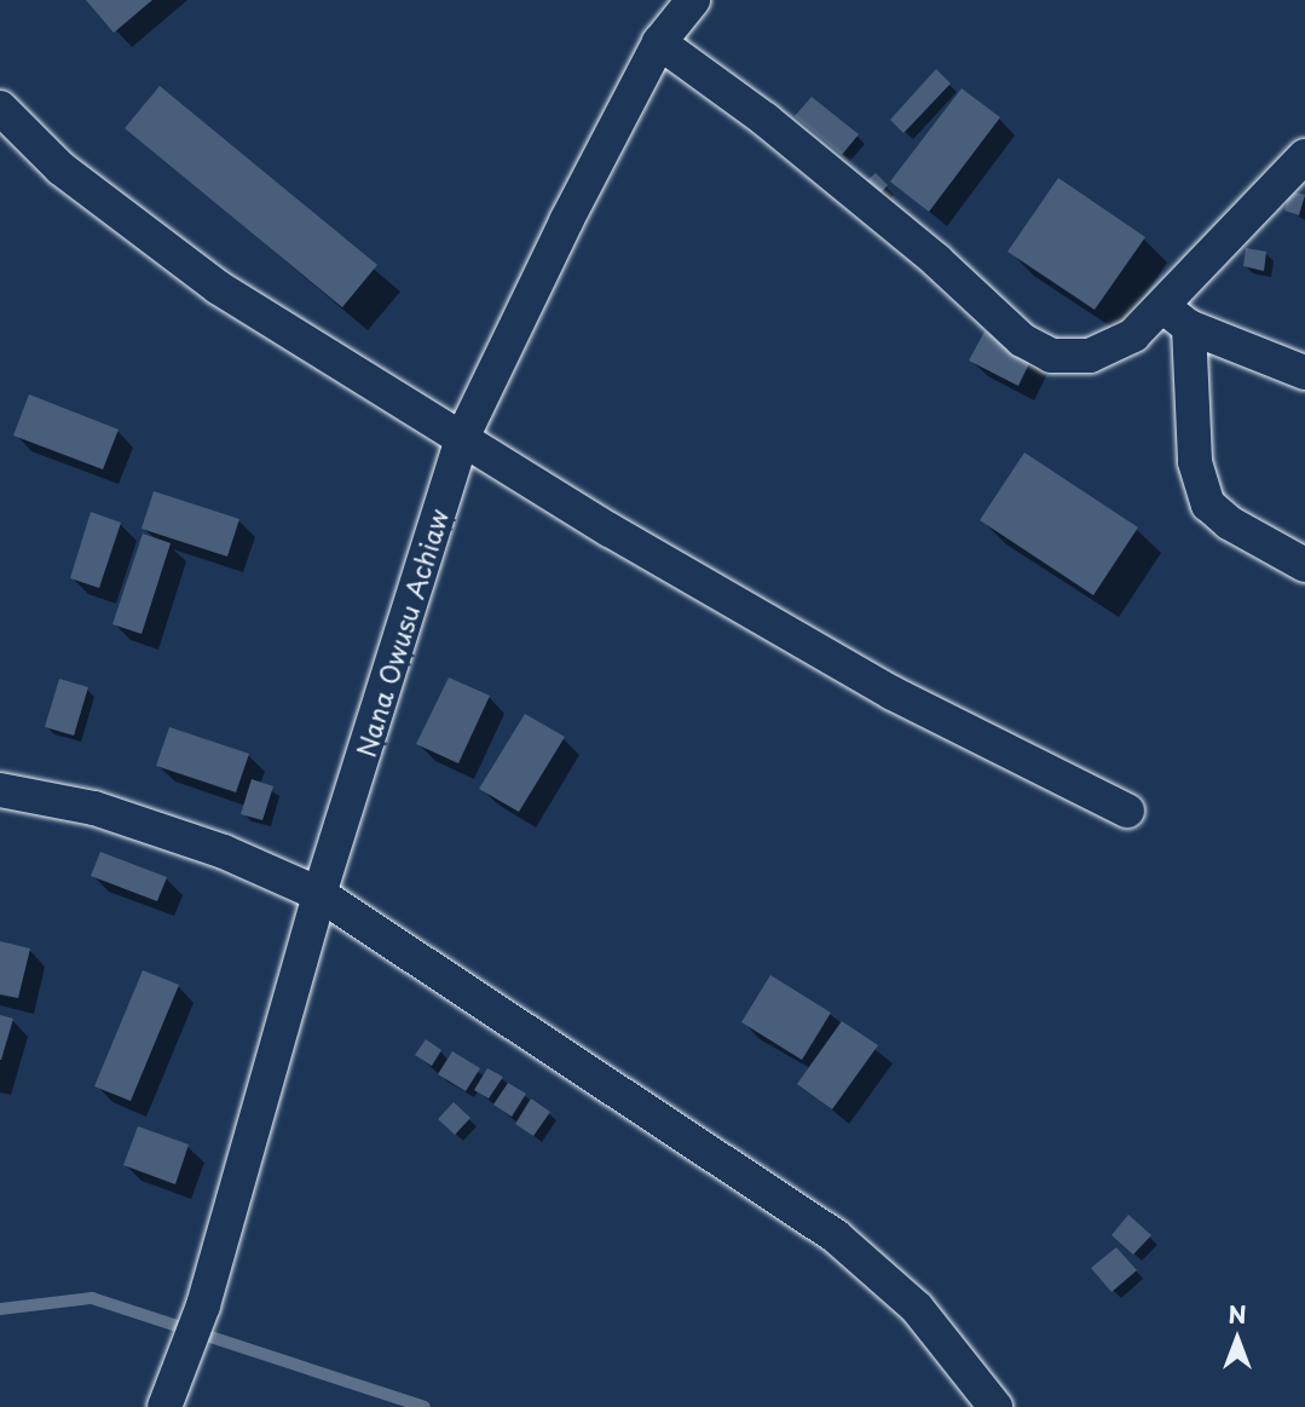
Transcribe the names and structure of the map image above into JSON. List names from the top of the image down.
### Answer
{
  "streets": {
    "street": ["Nana Owusu Achiaw"]
  },
  "north": "top"
}
